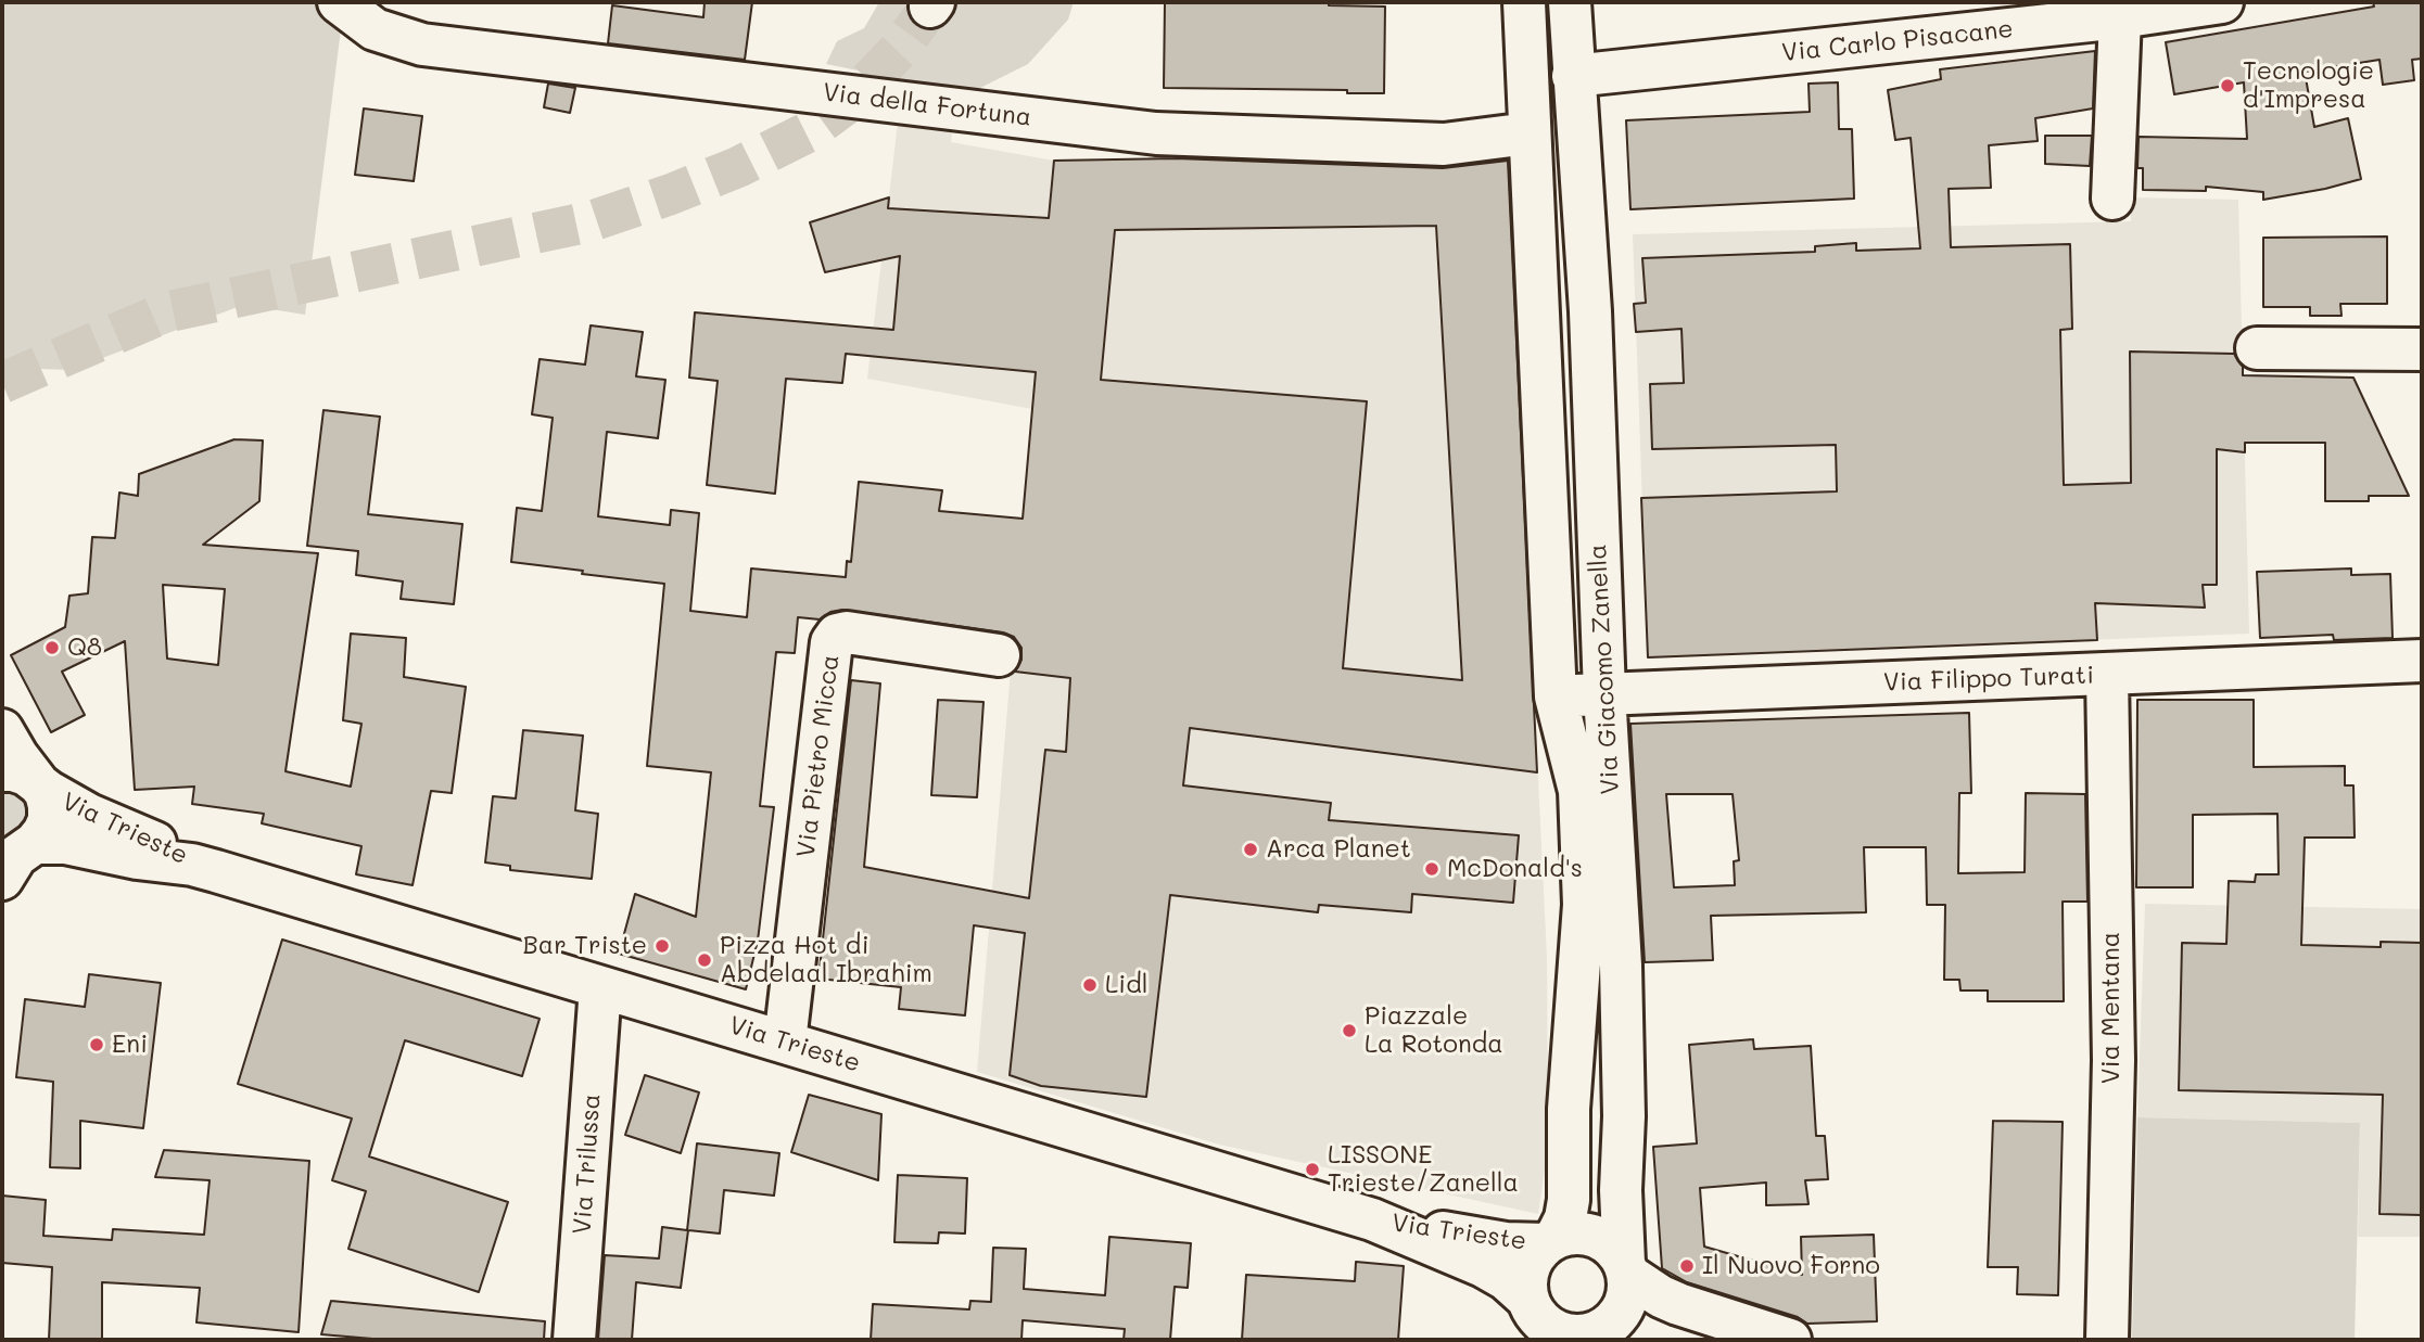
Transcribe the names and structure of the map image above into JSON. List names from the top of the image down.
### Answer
{
  "streets": {
    "street": [
      "Via Carlo Pisacane",
      "Via della Fortuna",
      "Via Giacomo Zanella",
      "Via Filippo Turati",
      "Via Pietro Micca",
      "Via Trieste",
      "Via Mentana",
      "Via Trilussa"
    ]
  },
  "crossings": [
    ["Via Carlo Pisacane", "Via Giacomo Zanella"],
    ["Via della Fortuna", "Via Giacomo Zanella"],
    ["Via Giacomo Zanella", "Via Filippo Turati"],
    ["Via Giacomo Zanella", "Via Trieste"],
    ["Via Filippo Turati", "Via Mentana"],
    ["Via Pietro Micca", "Via Trieste"],
    ["Via Trieste", "Via Trilussa"]
  ],
  "places": [
    "Tecnologie d'Impresa",
    "Q8",
    "Arca Planet",
    "McDonald's",
    "Bar Triste",
    "Pizza Hot di Abdelaal Ibrahim",
    "Lidl",
    "Piazzale La Rotonda",
    "Eni",
    "LISSONE Trieste/Zanella",
    "Il Nuovo Forno"
  ]
}
